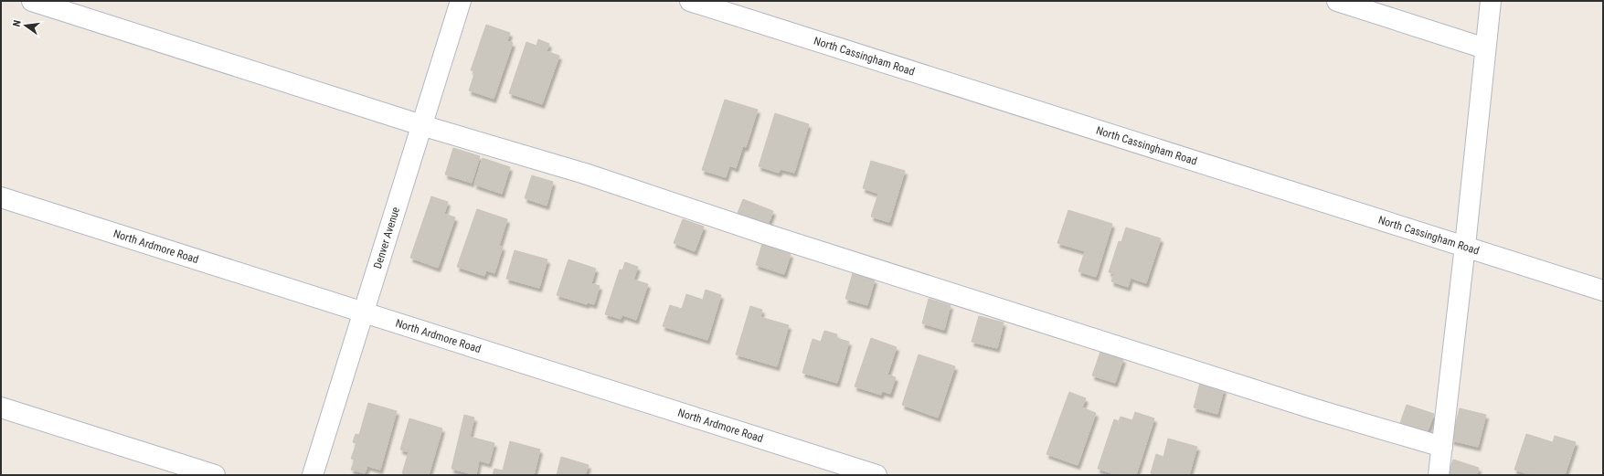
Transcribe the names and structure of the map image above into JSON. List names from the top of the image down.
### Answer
{
  "streets": {
    "street": ["North Cassingham Road", "Denver Avenue", "North Ardmore Road"]
  },
  "crossings": [
    ["Denver Avenue", "North Ardmore Road"]
  ],
  "north": "left"
}
